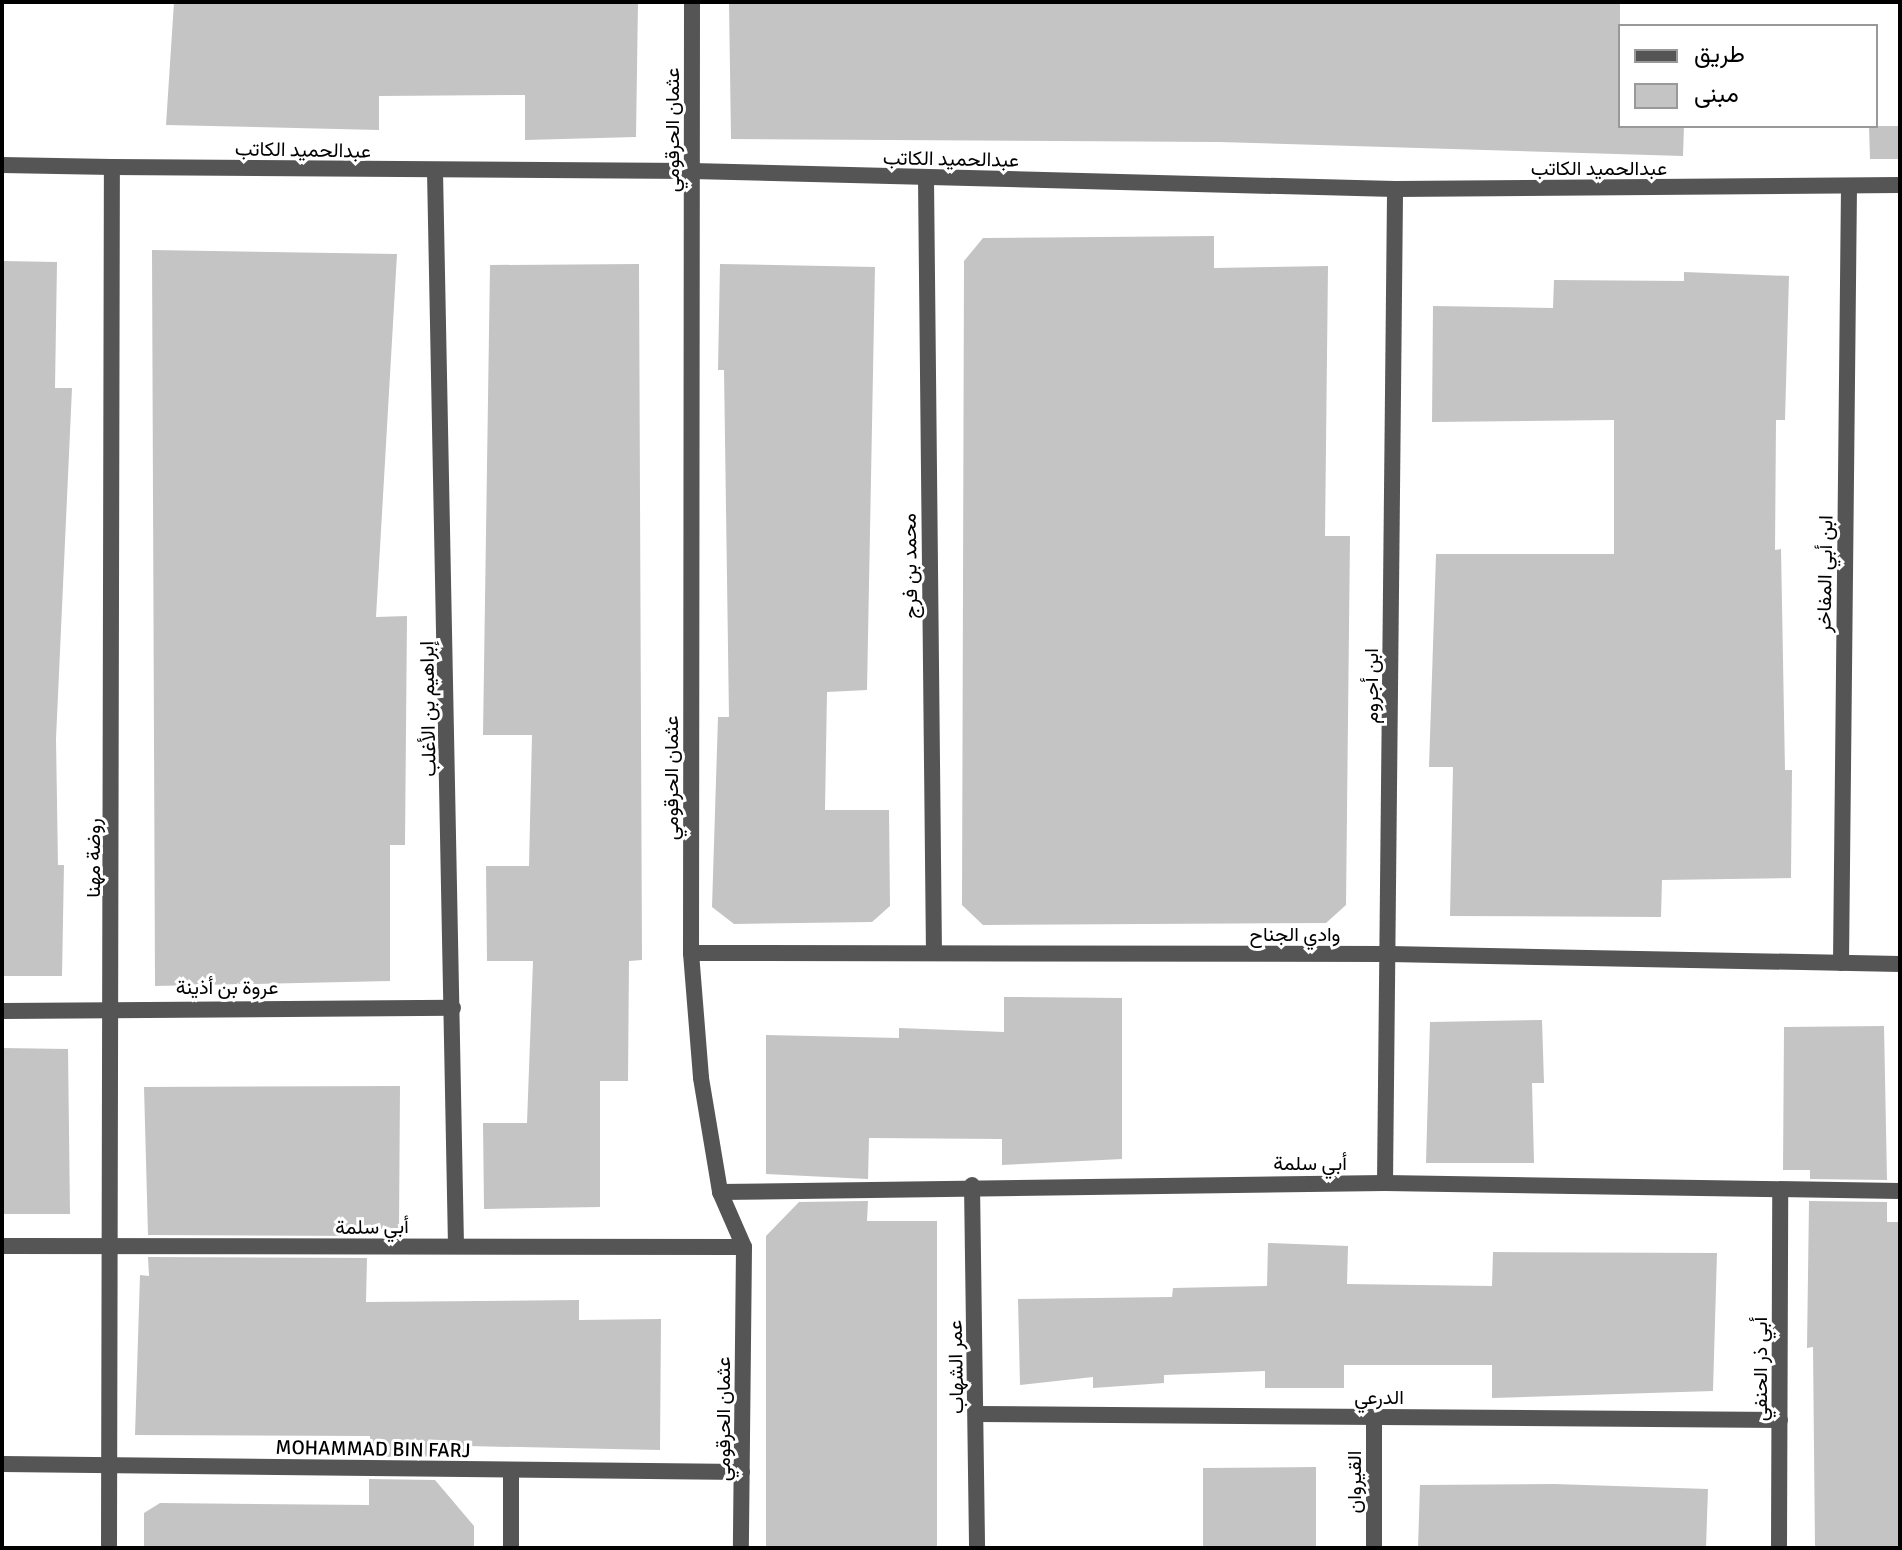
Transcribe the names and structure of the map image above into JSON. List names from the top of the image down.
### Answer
{
  "streets": {
    "street": [
      "عثمان الحرقومي",
      "عبدالحميد الكاتب",
      "محمد بن فرج",
      "ابن أبي المفاخر",
      "ابن أجروم",
      "إبراهيم بن الأغلب",
      "روضة مهنا",
      "وادي الجناح",
      "عروة بن أذينة",
      "أبي سلمة",
      "عمر الشهاب",
      "أبي ذر الحنفي",
      "الدرعي",
      "MOHAMMAD BIN FARJ",
      "القيروان"
    ]
  },
  "crossings": [
    ["عثمان الحرقومي", "عبدالحميد الكاتب"],
    ["عثمان الحرقومي", "وادي الجناح"],
    ["عثمان الحرقومي", "أبي سلمة"],
    ["عثمان الحرقومي", "MOHAMMAD BIN FARJ"],
    ["عبدالحميد الكاتب", "محمد بن فرج"],
    ["عبدالحميد الكاتب", "ابن أبي المفاخر"],
    ["عبدالحميد الكاتب", "ابن أجروم"],
    ["عبدالحميد الكاتب", "إبراهيم بن الأغلب"],
    ["عبدالحميد الكاتب", "روضة مهنا"],
    ["محمد بن فرج", "وادي الجناح"],
    ["ابن أبي المفاخر", "وادي الجناح"],
    ["ابن أجروم", "وادي الجناح"],
    ["ابن أجروم", "أبي سلمة"],
    ["إبراهيم بن الأغلب", "عروة بن أذينة"],
    ["إبراهيم بن الأغلب", "أبي سلمة"],
    ["روضة مهنا", "عروة بن أذينة"],
    ["روضة مهنا", "أبي سلمة"],
    ["روضة مهنا", "MOHAMMAD BIN FARJ"],
    ["أبي سلمة", "عمر الشهاب"],
    ["أبي سلمة", "أبي ذر الحنفي"],
    ["عمر الشهاب", "الدرعي"],
    ["أبي ذر الحنفي", "الدرعي"],
    ["الدرعي", "القيروان"]
  ],
  "legend": ["طريق", "مبنى"]
}
